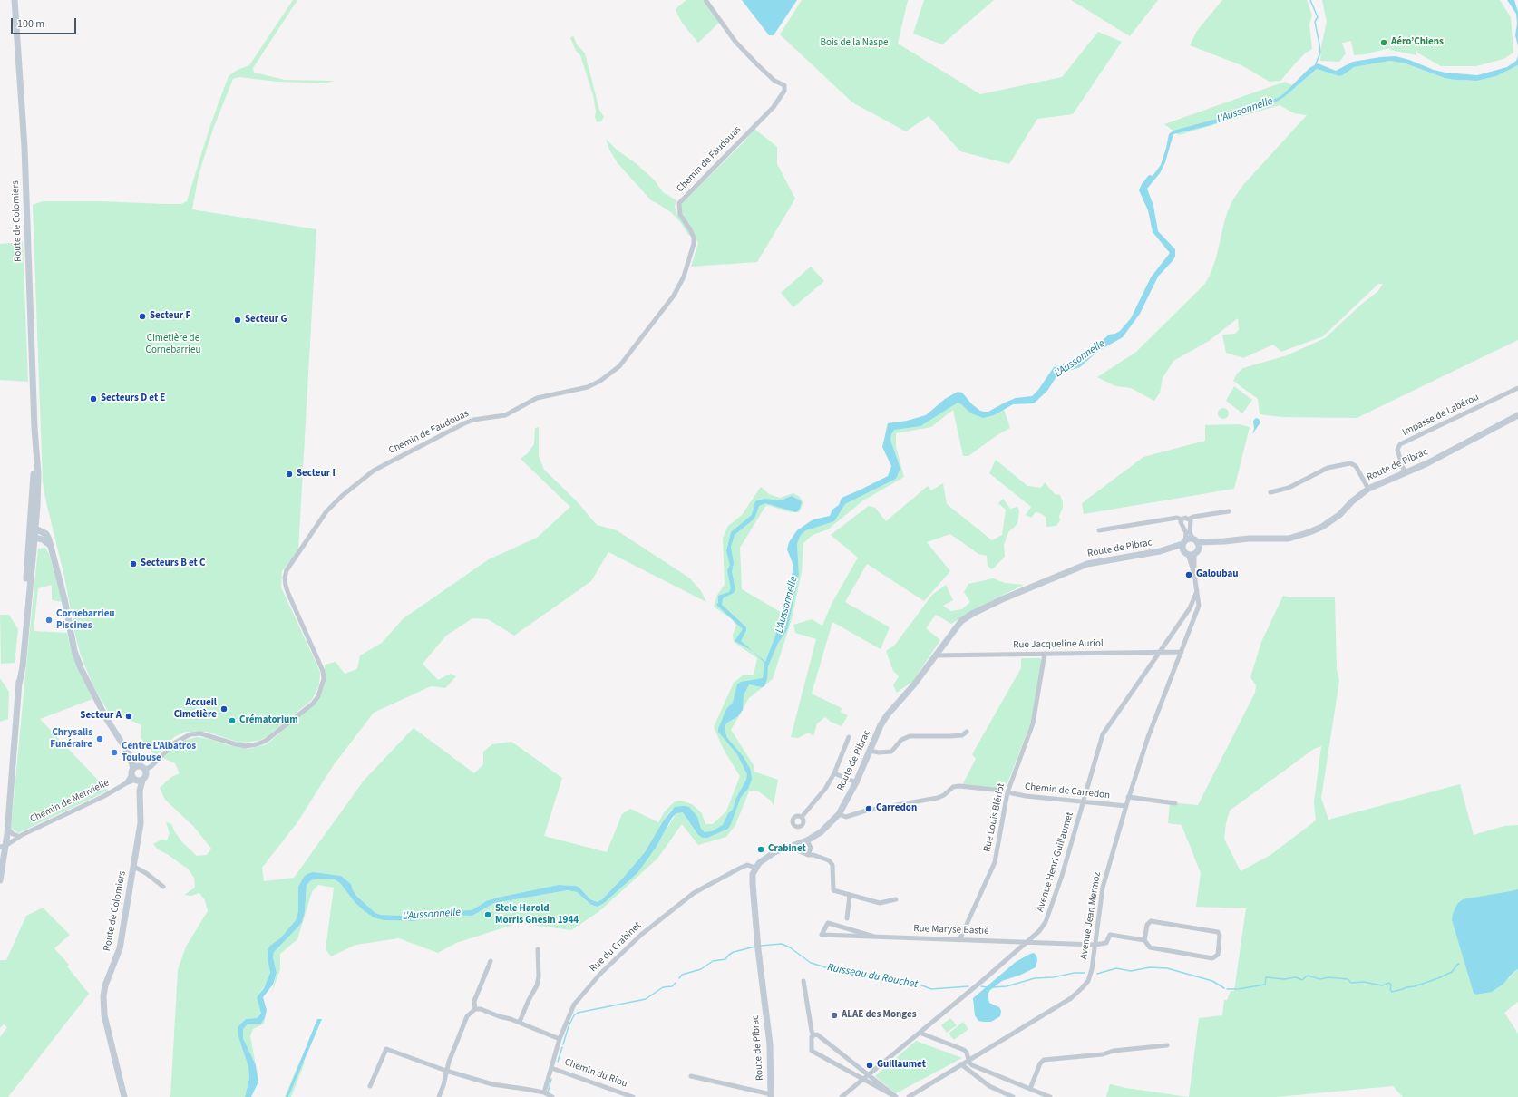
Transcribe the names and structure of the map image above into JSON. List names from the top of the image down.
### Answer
{
  "streets": {
    "main road": ["Route de Colomiers", "Route de Pibrac"],
    "street": [
      "Chemin de Faudouas",
      "Impasse de Labérou",
      "Rue Jacqueline Auriol",
      "Chemin de Carredon",
      "Chemin de Menvielle",
      "Rue Louis Blériot",
      "Avenue Henri Guillaumet",
      "Avenue Jean Mermoz",
      "Rue Maryse Bastié",
      "Rue du Crabinet",
      "Chemin du Riou"
    ]
  },
  "crossings": [
    ["Route de Colomiers", "Chemin de Menvielle"],
    ["Impasse de Labérou", "Route de Pibrac"],
    ["Route de Pibrac", "Rue Jacqueline Auriol"],
    ["Route de Pibrac", "Avenue Jean Mermoz"],
    ["Route de Pibrac", "Rue du Crabinet"],
    ["Rue Jacqueline Auriol", "Rue Louis Blériot"],
    ["Rue Jacqueline Auriol", "Avenue Henri Guillaumet"],
    ["Rue Jacqueline Auriol", "Avenue Jean Mermoz"],
    ["Chemin de Carredon", "Rue Louis Blériot"],
    ["Chemin de Carredon", "Avenue Henri Guillaumet"],
    ["Chemin de Carredon", "Avenue Jean Mermoz"],
    ["Rue Louis Blériot", "Rue Maryse Bastié"],
    ["Avenue Henri Guillaumet", "Avenue Jean Mermoz"],
    ["Avenue Henri Guillaumet", "Rue Maryse Bastié"],
    ["Avenue Jean Mermoz", "Rue Maryse Bastié"],
    ["Rue du Crabinet", "Chemin du Riou"]
  ],
  "water": ["L'Aussonnelle", "Ruisseau du Rouchet"],
  "parks": ["Bois de la Naspe", "Cimetière de Cornebarrieu"],
  "places": [
    "Aéro’Chiens",
    "Secteur F",
    "Secteur G",
    "Secteurs D et E",
    "Secteur I",
    "Secteurs B et C",
    "Galoubau",
    "Cornebarrieu Piscines",
    "Accueil Cimetière",
    "Secteur A",
    "Crématorium",
    "Chrysalis Funéraire",
    "Centre L'Albatros Toulouse",
    "Carredon",
    "Crabinet",
    "Stele Harold Morris Gnesin 1944",
    "ALAE des Monges",
    "Guillaumet"
  ],
  "scale_bar": "100 m"
}
